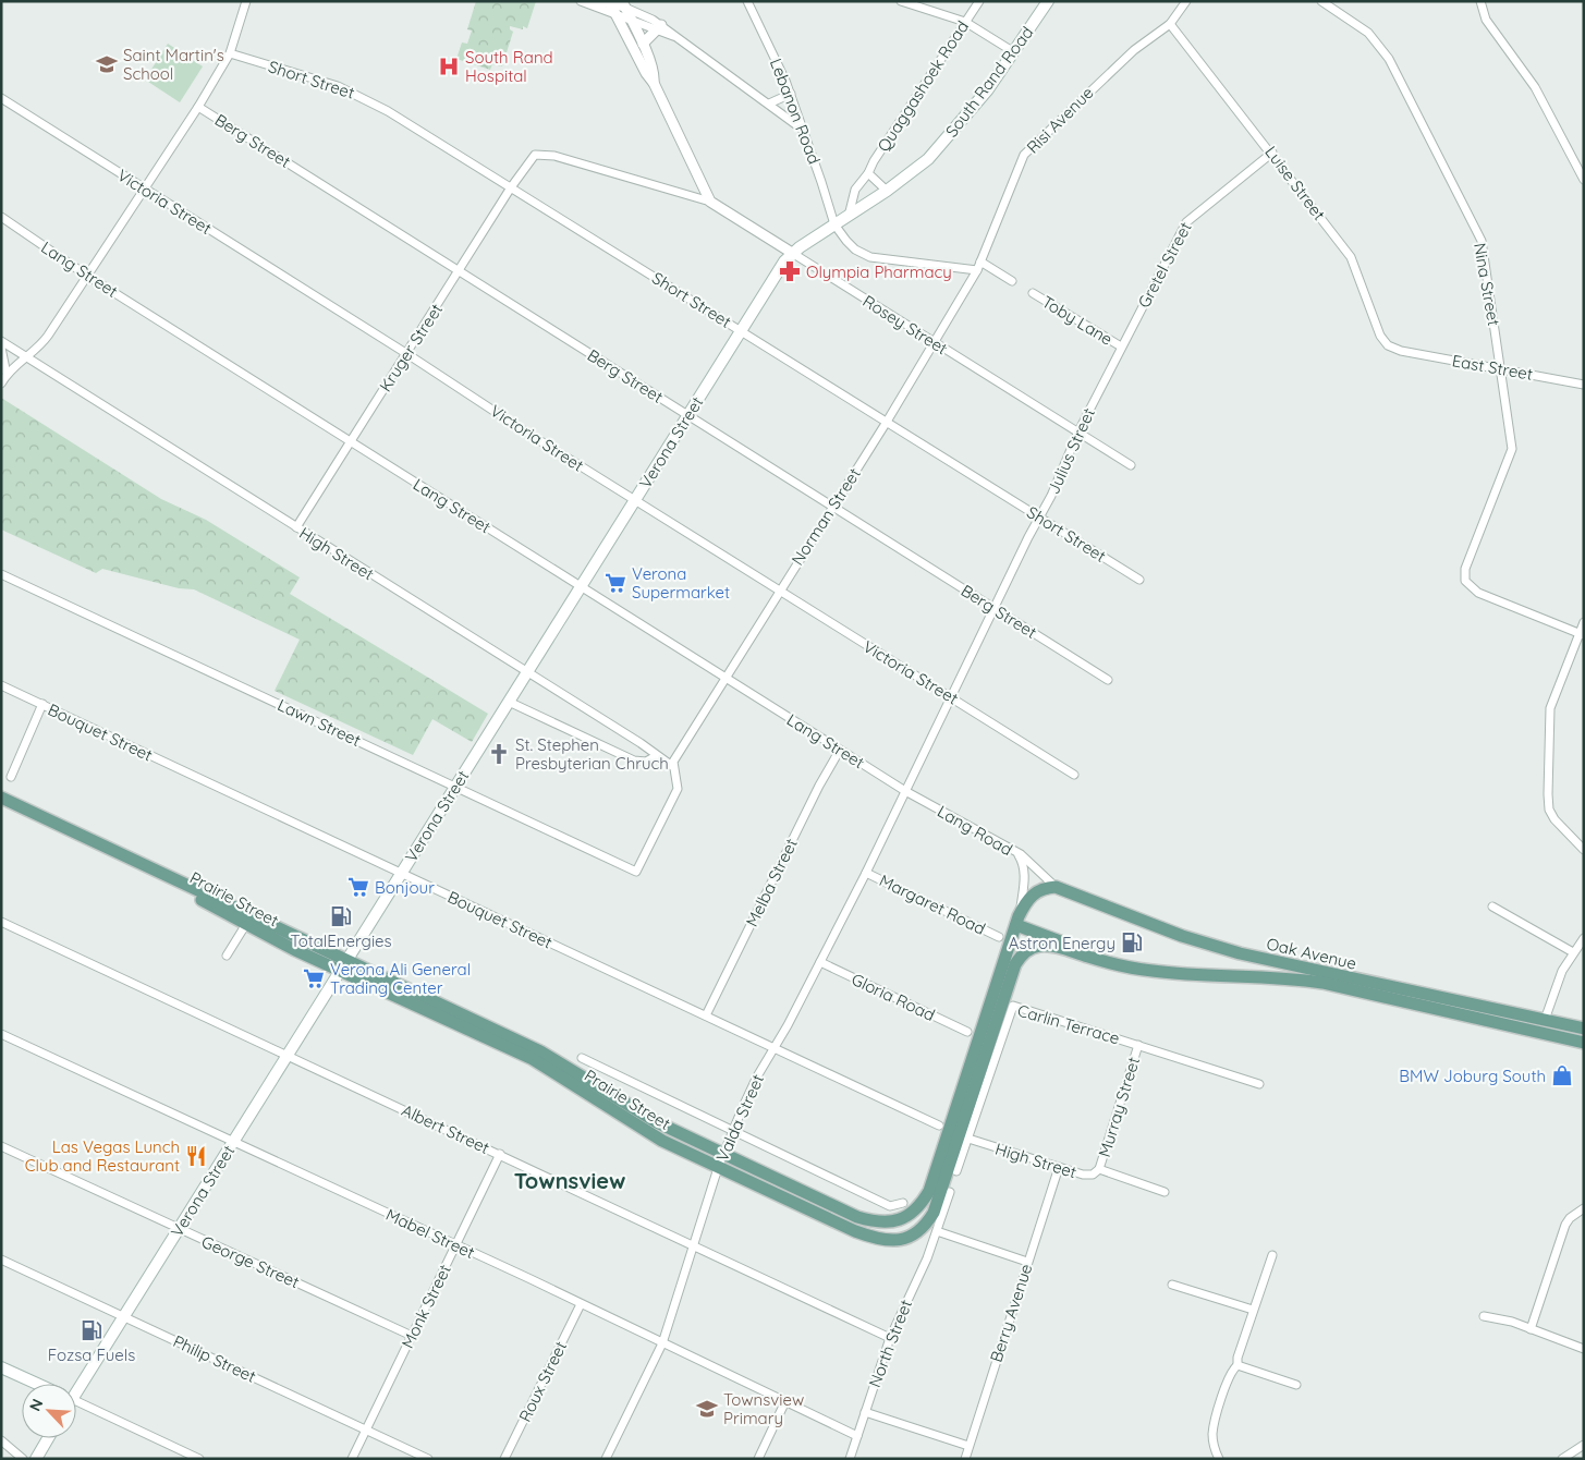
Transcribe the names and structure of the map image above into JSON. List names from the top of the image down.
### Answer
{
  "streets": {
    "main road": [
      "South Rand Road",
      "Verona Street",
      "Prairie Street",
      "Oak Avenue"
    ],
    "street": [
      "Short Street",
      "Quaggashoek Road",
      "Lebanon Road",
      "Risi Avenue",
      "Berg Street",
      "Luise Street",
      "Victoria Street",
      "Gretel Street",
      "Lang Street",
      "Nina Street",
      "Toby Lane",
      "Rosey Street",
      "Kruger Street",
      "East Street",
      "Julius Street",
      "Norman Street",
      "High Street",
      "Lawn Street",
      "Bouquet Street",
      "Lang Road",
      "Melba Street",
      "Margaret Road",
      "Gloria Road",
      "Carlin Terrace",
      "Murray Street",
      "Valda Street",
      "Albert Street",
      "Mabel Street",
      "George Street",
      "Monk Street",
      "Berry Avenue",
      "North Street",
      "Philip Street",
      "Roux Street"
    ]
  },
  "crossings": [
    ["Short Street", "Kruger Street"],
    ["Short Street", "Verona Street"],
    ["Short Street", "Julius Street"],
    ["Short Street", "Norman Street"],
    ["South Rand Road", "Quaggashoek Road"],
    ["South Rand Road", "Lebanon Road"],
    ["South Rand Road", "Rosey Street"],
    ["South Rand Road", "Verona Street"],
    ["Risi Avenue", "Luise Street"],
    ["Risi Avenue", "Norman Street"],
    ["Berg Street", "Kruger Street"],
    ["Berg Street", "Verona Street"],
    ["Berg Street", "Julius Street"],
    ["Berg Street", "Norman Street"],
    ["Luise Street", "Gretel Street"],
    ["Luise Street", "East Street"],
    ["Victoria Street", "Kruger Street"],
    ["Victoria Street", "Verona Street"],
    ["Victoria Street", "Julius Street"],
    ["Victoria Street", "Norman Street"],
    ["Gretel Street", "Toby Lane"],
    ["Gretel Street", "Julius Street"],
    ["Lang Street", "Kruger Street"],
    ["Lang Street", "Verona Street"],
    ["Lang Street", "Julius Street"],
    ["Lang Street", "Norman Street"],
    ["Lang Street", "Lang Road"],
    ["Lang Street", "Melba Street"],
    ["Lang Street", "Valda Street"],
    ["Nina Street", "East Street"],
    ["Toby Lane", "Julius Street"],
    ["Rosey Street", "Kruger Street"],
    ["Rosey Street", "Verona Street"],
    ["Rosey Street", "Julius Street"],
    ["Rosey Street", "Norman Street"],
    ["Kruger Street", "High Street"],
    ["Verona Street", "High Street"],
    ["Verona Street", "Lawn Street"],
    ["Verona Street", "Bouquet Street"],
    ["Verona Street", "Prairie Street"],
    ["Verona Street", "Albert Street"],
    ["Verona Street", "Mabel Street"],
    ["Verona Street", "George Street"],
    ["Verona Street", "Philip Street"],
    ["Julius Street", "Lang Road"],
    ["Julius Street", "Valda Street"],
    ["Norman Street", "High Street"],
    ["Norman Street", "Lawn Street"],
    ["High Street", "Lawn Street"],
    ["High Street", "Carlin Terrace"],
    ["High Street", "Murray Street"],
    ["High Street", "Berry Avenue"],
    ["Bouquet Street", "Melba Street"],
    ["Bouquet Street", "Valda Street"],
    ["Lang Road", "Prairie Street"],
    ["Lang Road", "Valda Street"],
    ["Prairie Street", "Oak Avenue"],
    ["Prairie Street", "Valda Street"],
    ["Margaret Road", "Valda Street"],
    ["Gloria Road", "Valda Street"],
    ["Carlin Terrace", "Murray Street"],
    ["Valda Street", "Albert Street"],
    ["Valda Street", "Mabel Street"],
    ["Albert Street", "Monk Street"],
    ["Albert Street", "North Street"],
    ["Mabel Street", "Monk Street"],
    ["Mabel Street", "North Street"],
    ["Mabel Street", "Roux Street"],
    ["George Street", "Monk Street"],
    ["Monk Street", "Philip Street"]
  ],
  "districts": ["Townsview"],
  "places": {
    "school or university": ["Saint Martin's School", "Townsview Primary"],
    "hospital": ["South Rand Hospital"],
    "pharmacy": ["Olympia Pharmacy"],
    "supermarket": ["Verona Supermarket", "Bonjour", "Verona Ali General Trading Center"],
    "church": ["St. Stephen Presbyterian Chruch"],
    "fuel station": ["TotalEnergies", "Astron Energy", "Fozsa Fuels"],
    "shop": ["BMW Joburg South"],
    "restaurant": ["Las Vegas Lunch Club and Restaurant"]
  },
  "north": "top left"
}
